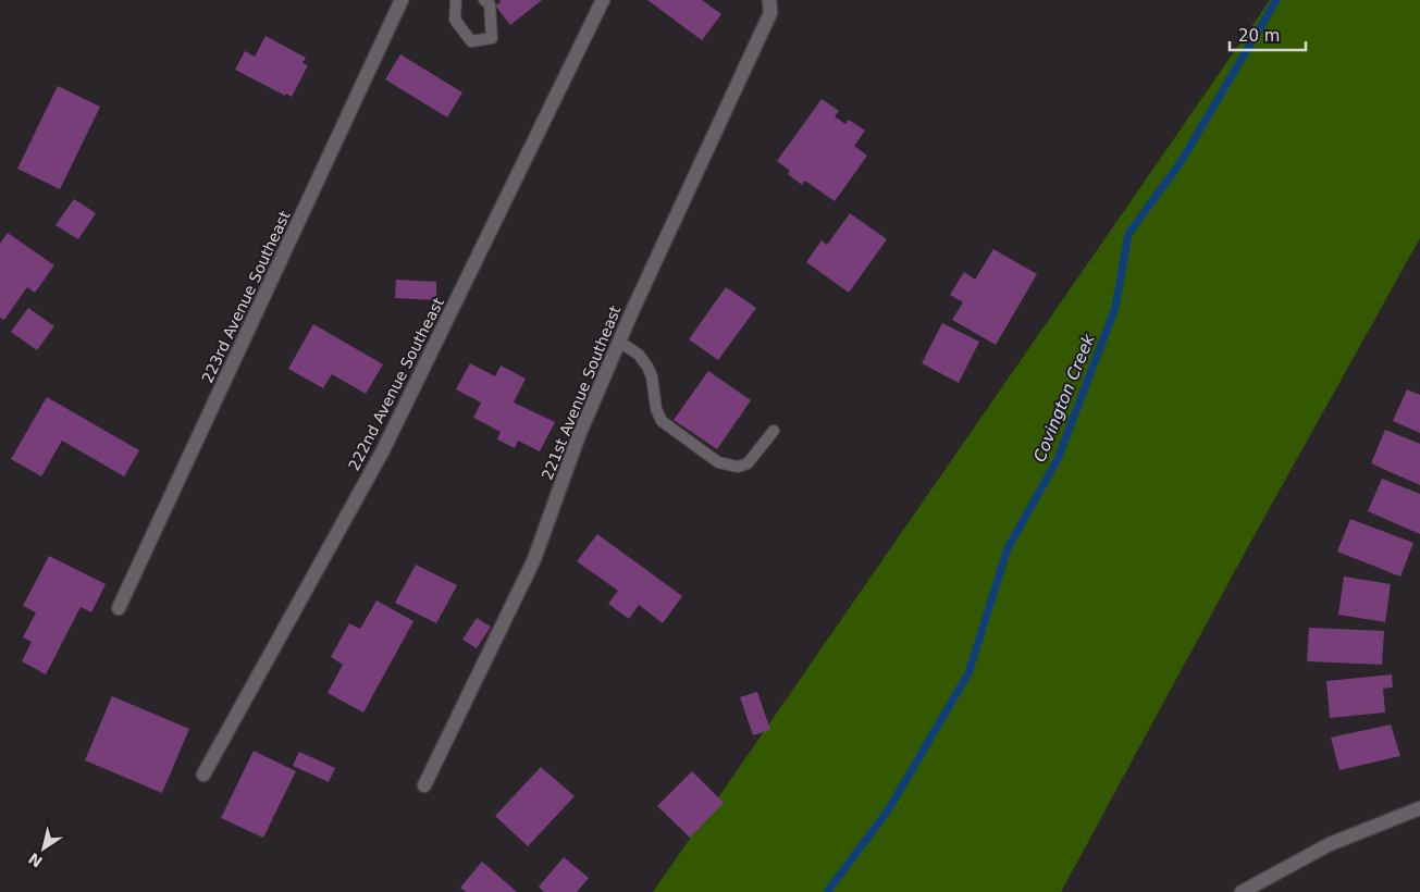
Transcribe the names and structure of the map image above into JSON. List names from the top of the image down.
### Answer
{
  "streets": {
    "street": ["223rd Avenue Southeast", "222nd Avenue Southeast", "221st Avenue Southeast"]
  },
  "water": ["Covington Creek"],
  "scale_bar": "20 m",
  "north": "bottom left"
}
